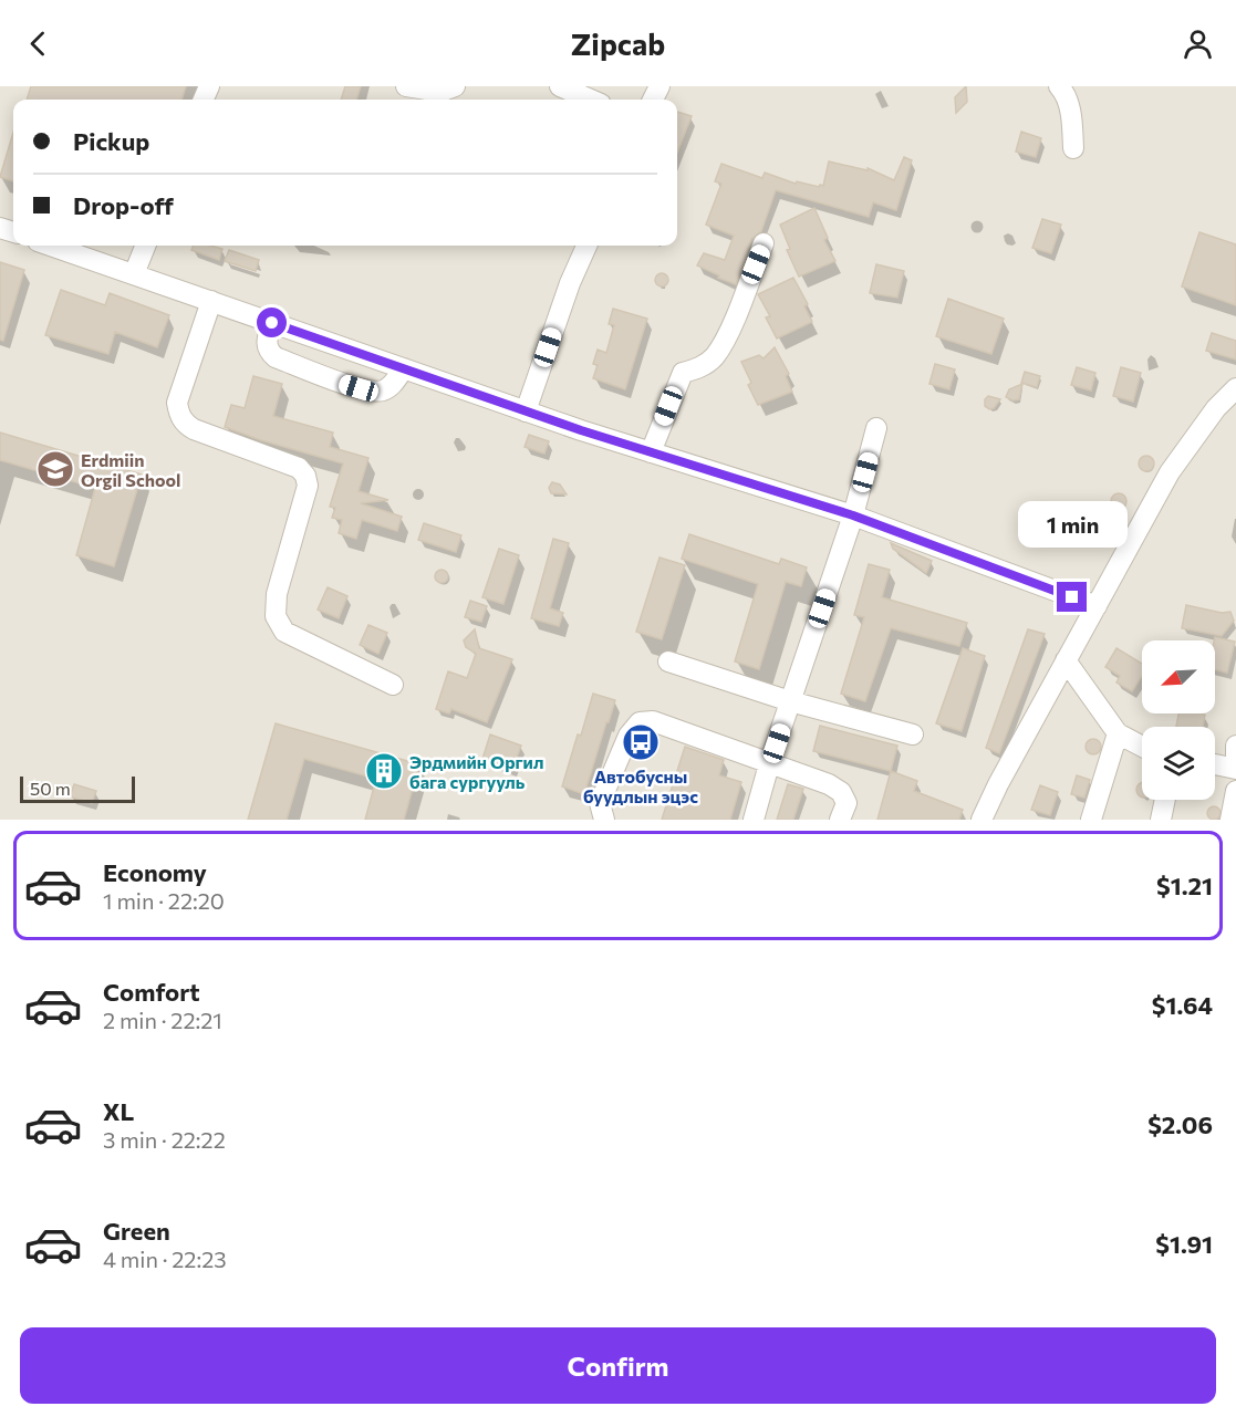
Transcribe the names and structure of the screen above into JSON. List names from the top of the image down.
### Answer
{
  "places": {
    "school or university": ["Erdmiin Orgil School"],
    "bus stop": ["Автобусны буудлын эцэс"],
    "building": ["Эрдмийн Оргил бага сургууль"]
  },
  "scale_bar": "50 m",
  "north": "bottom left",
  "page": {
    "header": "Zipcab",
    "banner": ["Pickup", "Drop-off"],
    "bubble": "1 min",
    "scale": "50 m",
    "list": [
      {
        "name": "Economy",
        "note": "1 min · 22:20",
        "value": "$1.21"
      },
      {
        "name": "Comfort",
        "note": "2 min · 22:21",
        "value": "$1.64"
      },
      {
        "name": "XL",
        "note": "3 min · 22:22",
        "value": "$2.06"
      },
      {
        "name": "Green",
        "note": "4 min · 22:23",
        "value": "$1.91"
      }
    ],
    "buttons": "Confirm"
  }
}
